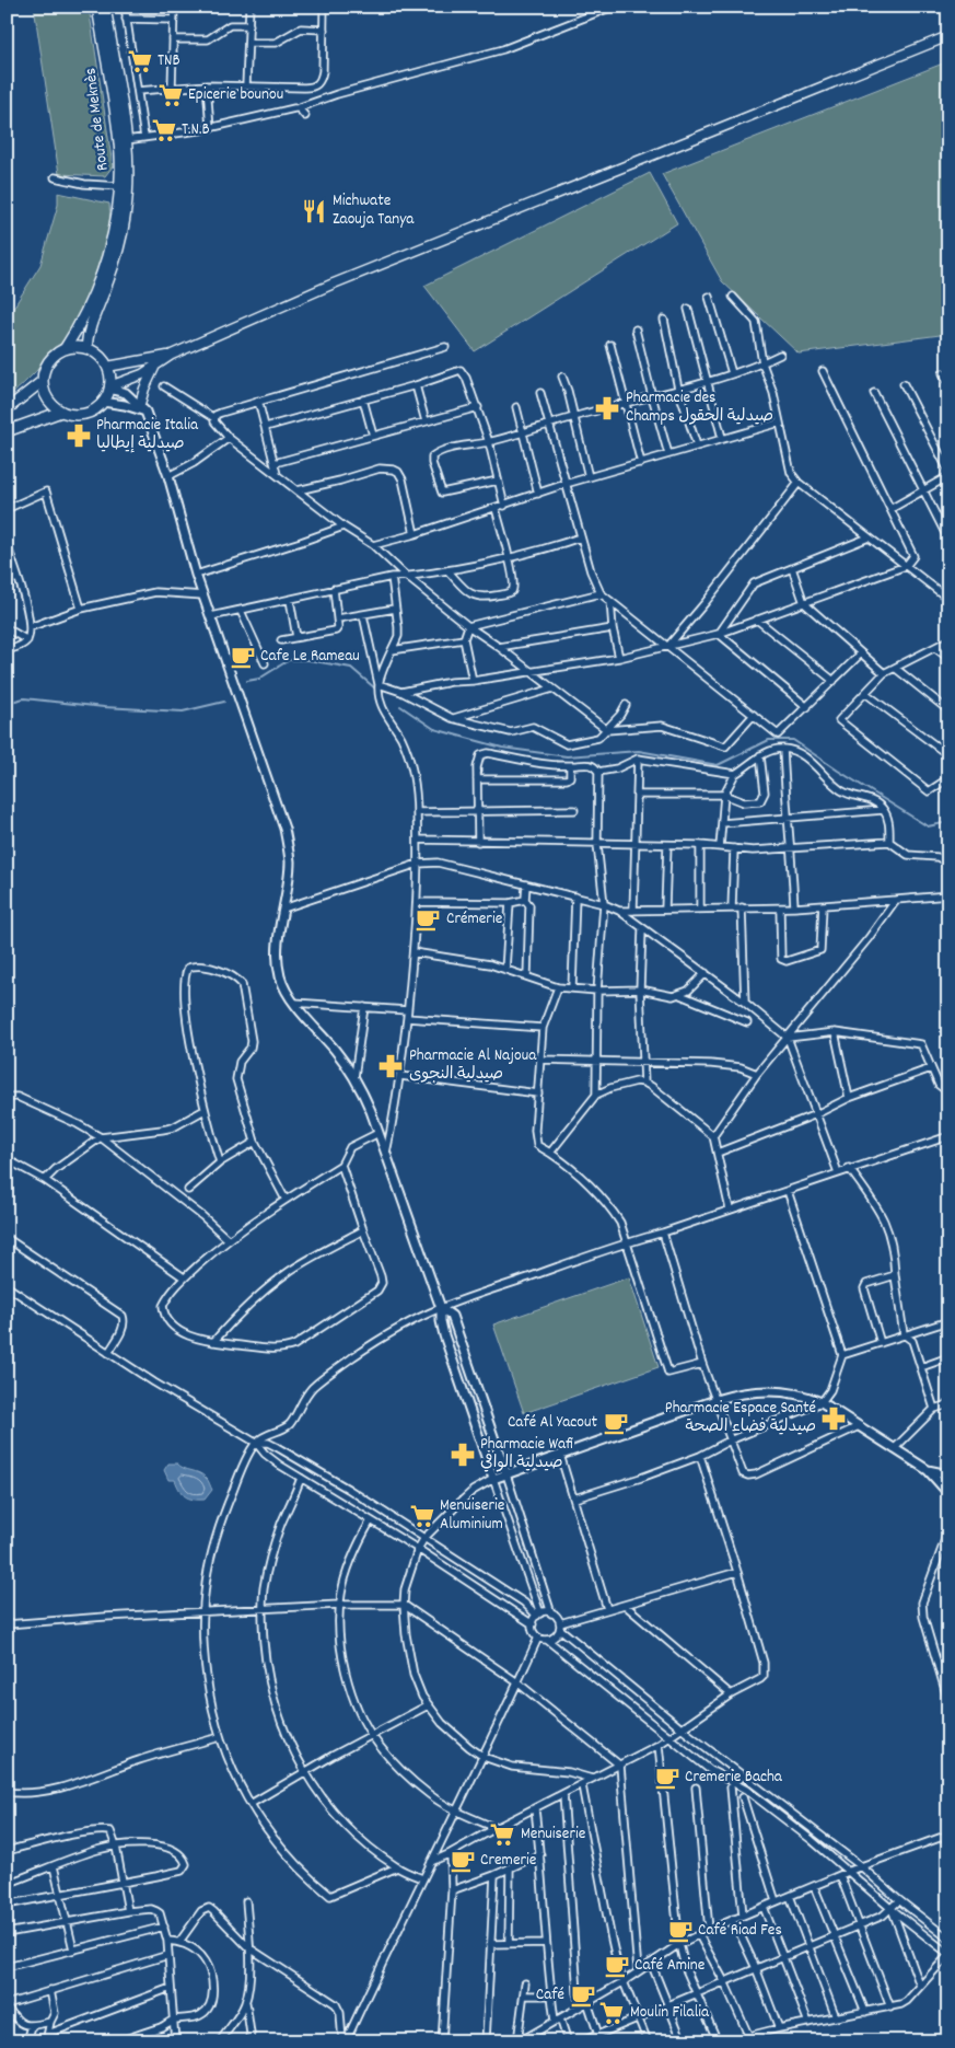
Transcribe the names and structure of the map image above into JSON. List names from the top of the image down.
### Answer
{
  "streets": {
    "main road": ["Route de Meknès"]
  },
  "places": {
    "supermarket": [
      "TNB",
      "Epicerie bounou",
      "T.N.B",
      "Menuiserie Aluminium",
      "Menuiserie",
      "Moulin Filalia"
    ],
    "restaurant": ["Michwate Zaouja Tanya"],
    "pharmacy": [
      "Pharmacie des Champs صيدلية الحقول",
      "Pharmacie Italia صيدلية إيطاليا",
      "Pharmacie Al Najoua صيدلية النجوى",
      "Pharmacie Espace Santé صيدلية فضاء الصحة",
      "Pharmacie Wafi صيدلية الوافي"
    ],
    "cafe": [
      "Cafe Le Rameau",
      "Crémerie",
      "Café Al Yacout",
      "Cremerie Bacha",
      "Cremerie",
      "Café Riad Fes",
      "Café Amine",
      "Café"
    ]
  }
}
